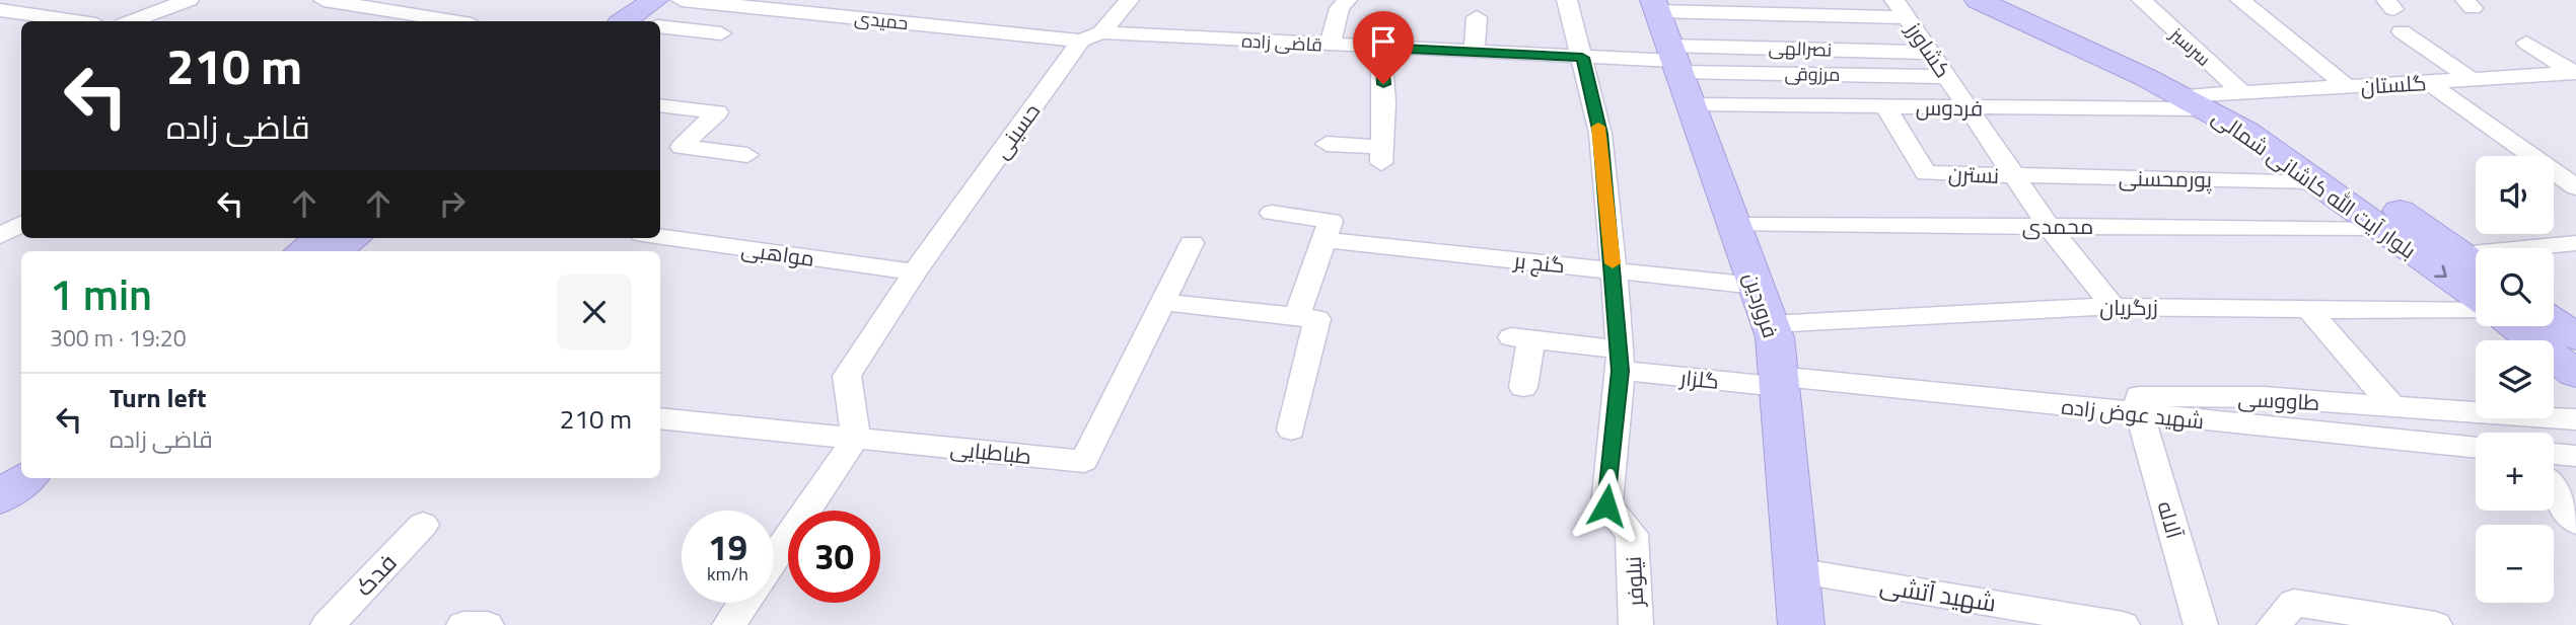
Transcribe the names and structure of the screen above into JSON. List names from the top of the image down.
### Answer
{
  "streets": {
    "main road": ["بلوار آیت الله کاشانی شمالی", "فروردین"],
    "street": [
      "حمیدی",
      "قاضی زاده",
      "سرسبز",
      "نصرالهی",
      "کشاورز",
      "مرزوقی",
      "گلستان",
      "فردوس",
      "حسینی",
      "نسترن",
      "پورمحسنی",
      "محمدی",
      "مواهبی",
      "گنج بر",
      "زرگریان",
      "گلزار",
      "طاووسی",
      "شهید عوض زاده",
      "طباطبایی",
      "آلاله",
      "فدک",
      "نیلوفر",
      "شهید آتشی"
    ]
  },
  "crossings": [
    ["حمیدی", "قاضی زاده"],
    ["حمیدی", "حسینی"],
    ["قاضی زاده", "نصرالهی"],
    ["قاضی زاده", "مرزوقی"],
    ["قاضی زاده", "فردوس"],
    ["قاضی زاده", "حسینی"],
    ["قاضی زاده", "فروردین"],
    ["قاضی زاده", "نیلوفر"],
    ["سرسبز", "گلستان"],
    ["نصرالهی", "کشاورز"],
    ["نصرالهی", "مرزوقی"],
    ["نصرالهی", "فردوس"],
    ["نصرالهی", "فروردین"],
    ["کشاورز", "مرزوقی"],
    ["کشاورز", "فردوس"],
    ["کشاورز", "نسترن"],
    ["کشاورز", "پورمحسنی"],
    ["کشاورز", "محمدی"],
    ["کشاورز", "زرگریان"],
    ["مرزوقی", "فردوس"],
    ["مرزوقی", "فروردین"],
    ["گلستان", "فردوس"],
    ["گلستان", "بلوار آیت الله کاشانی شمالی"],
    ["فردوس", "نسترن"],
    ["فردوس", "بلوار آیت الله کاشانی شمالی"],
    ["فردوس", "فروردین"],
    ["حسینی", "مواهبی"],
    ["حسینی", "طباطبایی"],
    ["نسترن", "پورمحسنی"],
    ["پورمحسنی", "بلوار آیت الله کاشانی شمالی"],
    ["بلوار آیت الله کاشانی شمالی", "محمدی"],
    ["محمدی", "فروردین"],
    ["گنج بر", "فروردین"],
    ["گنج بر", "نیلوفر"],
    ["فروردین", "زرگریان"],
    ["فروردین", "گلزار"],
    ["فروردین", "شهید عوض زاده"],
    ["فروردین", "شهید آتشی"],
    ["گلزار", "شهید عوض زاده"],
    ["گلزار", "نیلوفر"],
    ["طاووسی", "شهید عوض زاده"],
    ["طاووسی", "آلاله"],
    ["شهید عوض زاده", "آلاله"]
  ],
  "page": {
    "turn": ["210 m", "قاضی زاده"],
    "map_buttons": ["+", "−"],
    "heading": ["1 min", "300 m · 19:20"],
    "list": [
      {
        "name": "Turn left",
        "note": "قاضی زاده",
        "value": "210 m"
      }
    ],
    "speed": "19 km/h",
    "limit": "30"
  }
}
